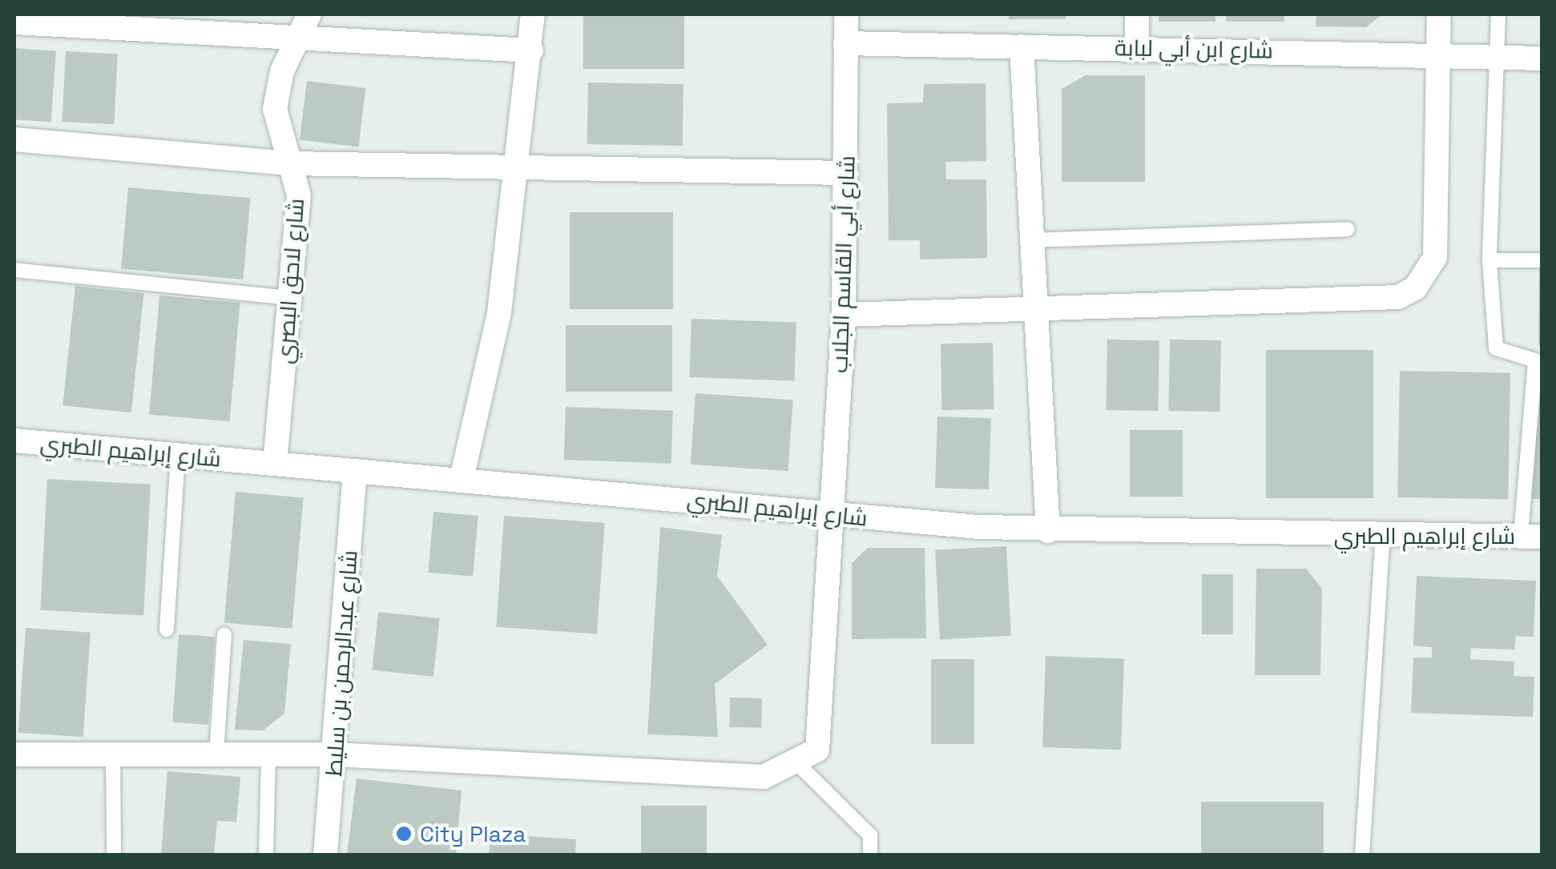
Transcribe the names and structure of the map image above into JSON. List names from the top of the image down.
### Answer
{
  "streets": {
    "street": [
      "شارع ابن أبي لبابة",
      "شارع أبي القاسم الجلاب",
      "شارع لاحق البصري",
      "شارع إبراهيم الطبري",
      "شارع عبدالرحمن بن سليط"
    ]
  },
  "crossings": [
    ["شارع ابن أبي لبابة", "شارع أبي القاسم الجلاب"],
    ["شارع أبي القاسم الجلاب", "شارع إبراهيم الطبري"],
    ["شارع لاحق البصري", "شارع إبراهيم الطبري"],
    ["شارع إبراهيم الطبري", "شارع عبدالرحمن بن سليط"]
  ],
  "places": ["City Plaza"]
}
